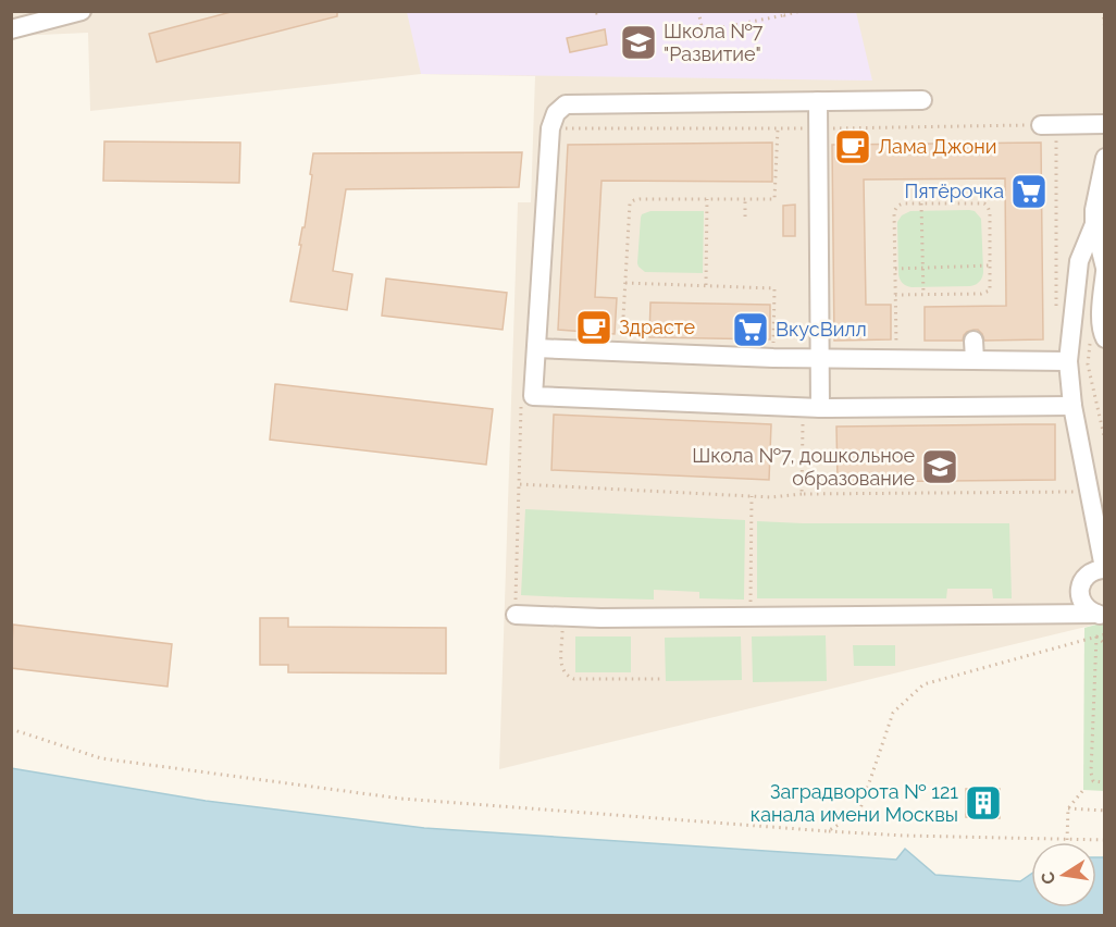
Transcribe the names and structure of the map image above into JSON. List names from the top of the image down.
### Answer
{
  "places": {
    "school or university": ["Школа №7 \"Развитие\"", "Школа №7, дошкольное образование"],
    "cafe": ["Лама Джони", "Здрасте"],
    "supermarket": ["Пятёрочка", "ВкусВилл"],
    "building": ["Заградворота № 121 канала имени Москвы"]
  },
  "north": "left"
}
